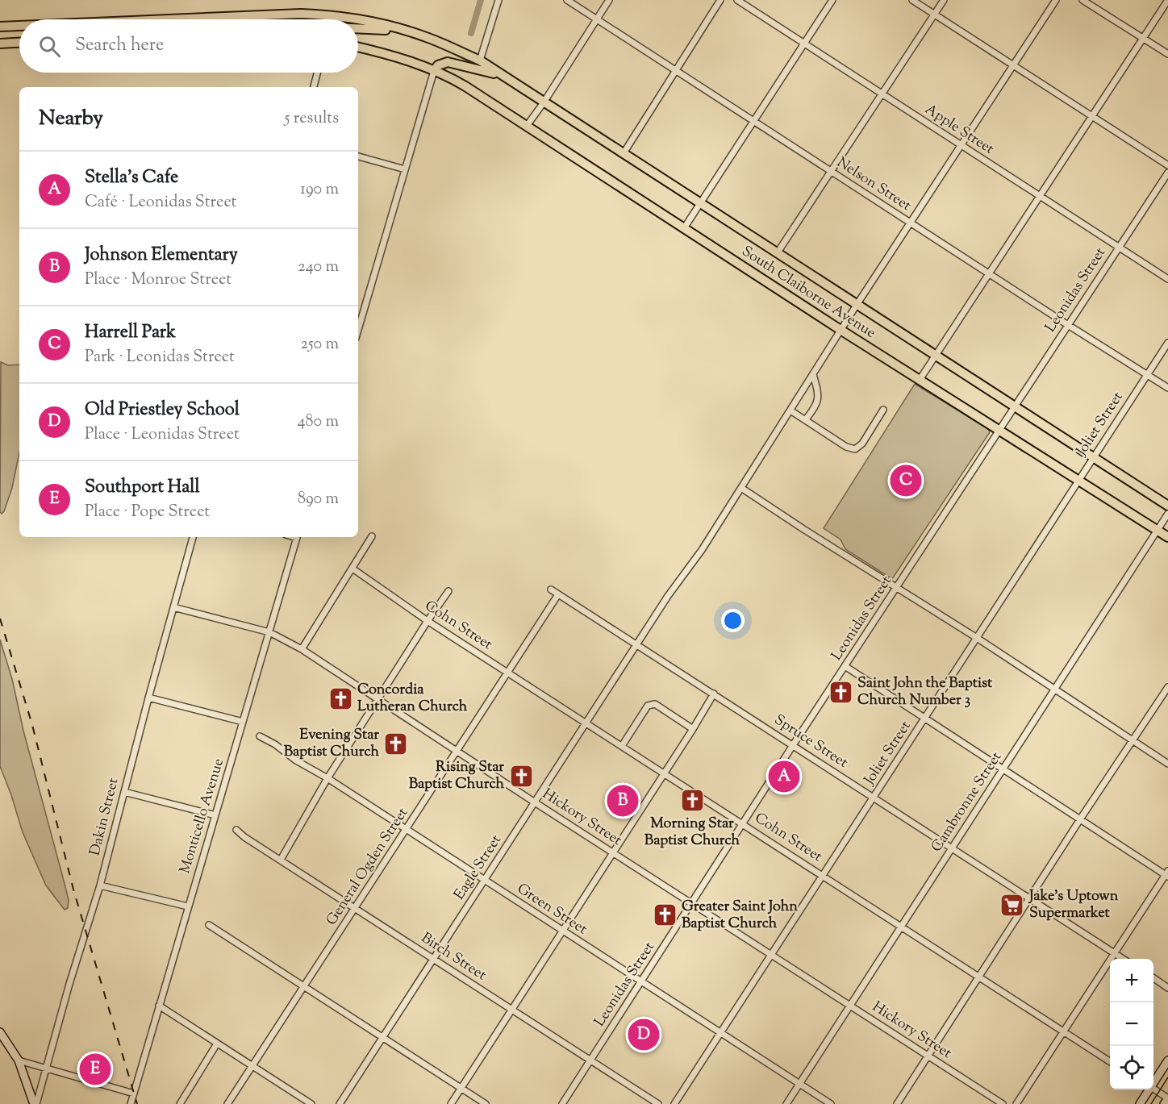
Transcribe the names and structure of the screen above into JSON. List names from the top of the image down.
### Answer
{
  "streets": {
    "main road": ["South Claiborne Avenue"],
    "street": [
      "Apple Street",
      "Nelson Street",
      "Leonidas Street",
      "Joliet Street",
      "Cohn Street",
      "Spruce Street",
      "Cambronne Street",
      "Monticello Avenue",
      "Dakin Street",
      "Hickory Street",
      "General Ogden Street",
      "Eagle Street",
      "Green Street",
      "Birch Street"
    ]
  },
  "crossings": [
    ["Apple Street", "Leonidas Street"],
    ["Nelson Street", "Leonidas Street"],
    ["Nelson Street", "Joliet Street"],
    ["Leonidas Street", "South Claiborne Avenue"],
    ["Leonidas Street", "Cohn Street"],
    ["Leonidas Street", "Spruce Street"],
    ["Leonidas Street", "Hickory Street"],
    ["Leonidas Street", "Green Street"],
    ["Leonidas Street", "Birch Street"],
    ["South Claiborne Avenue", "Joliet Street"],
    ["South Claiborne Avenue", "Cambronne Street"],
    ["South Claiborne Avenue", "Eagle Street"],
    ["Joliet Street", "Cohn Street"],
    ["Joliet Street", "Spruce Street"],
    ["Joliet Street", "Hickory Street"],
    ["Joliet Street", "Green Street"],
    ["Cohn Street", "Cambronne Street"],
    ["Cohn Street", "General Ogden Street"],
    ["Cohn Street", "Eagle Street"],
    ["Spruce Street", "Cambronne Street"],
    ["Spruce Street", "General Ogden Street"],
    ["Spruce Street", "Eagle Street"],
    ["Cambronne Street", "Hickory Street"],
    ["Cambronne Street", "Green Street"],
    ["Monticello Avenue", "Hickory Street"],
    ["Dakin Street", "Hickory Street"],
    ["Hickory Street", "General Ogden Street"],
    ["Hickory Street", "Eagle Street"],
    ["General Ogden Street", "Green Street"],
    ["General Ogden Street", "Birch Street"],
    ["Eagle Street", "Green Street"],
    ["Eagle Street", "Birch Street"]
  ],
  "places": {
    "church": [
      "Saint John the Baptist Church Number 3",
      "Concordia Lutheran Church",
      "Evening Star Baptist Church",
      "Rising Star Baptist Church",
      "Morning Star Baptist Church",
      "Greater Saint John Baptist Church"
    ],
    "supermarket": ["Jake's Uptown Supermarket"]
  },
  "page": {
    "search": "Search here",
    "heading": ["Nearby", "5 results"],
    "list": [
      {
        "mark": "A",
        "name": "Stella's Cafe",
        "note": "Café · Leonidas Street",
        "value": "190 m"
      },
      {
        "mark": "B",
        "name": "Johnson Elementary",
        "note": "Place · Monroe Street",
        "value": "240 m"
      },
      {
        "mark": "C",
        "name": "Harrell Park",
        "note": "Park · Leonidas Street",
        "value": "250 m"
      },
      {
        "mark": "D",
        "name": "Old Priestley School",
        "note": "Place · Leonidas Street",
        "value": "480 m"
      },
      {
        "mark": "E",
        "name": "Southport Hall",
        "note": "Place · Pope Street",
        "value": "890 m"
      }
    ],
    "pins": [
      "C",
      "A",
      "B",
      "D",
      "E"
    ],
    "map_buttons": ["+", "−"]
  }
}
